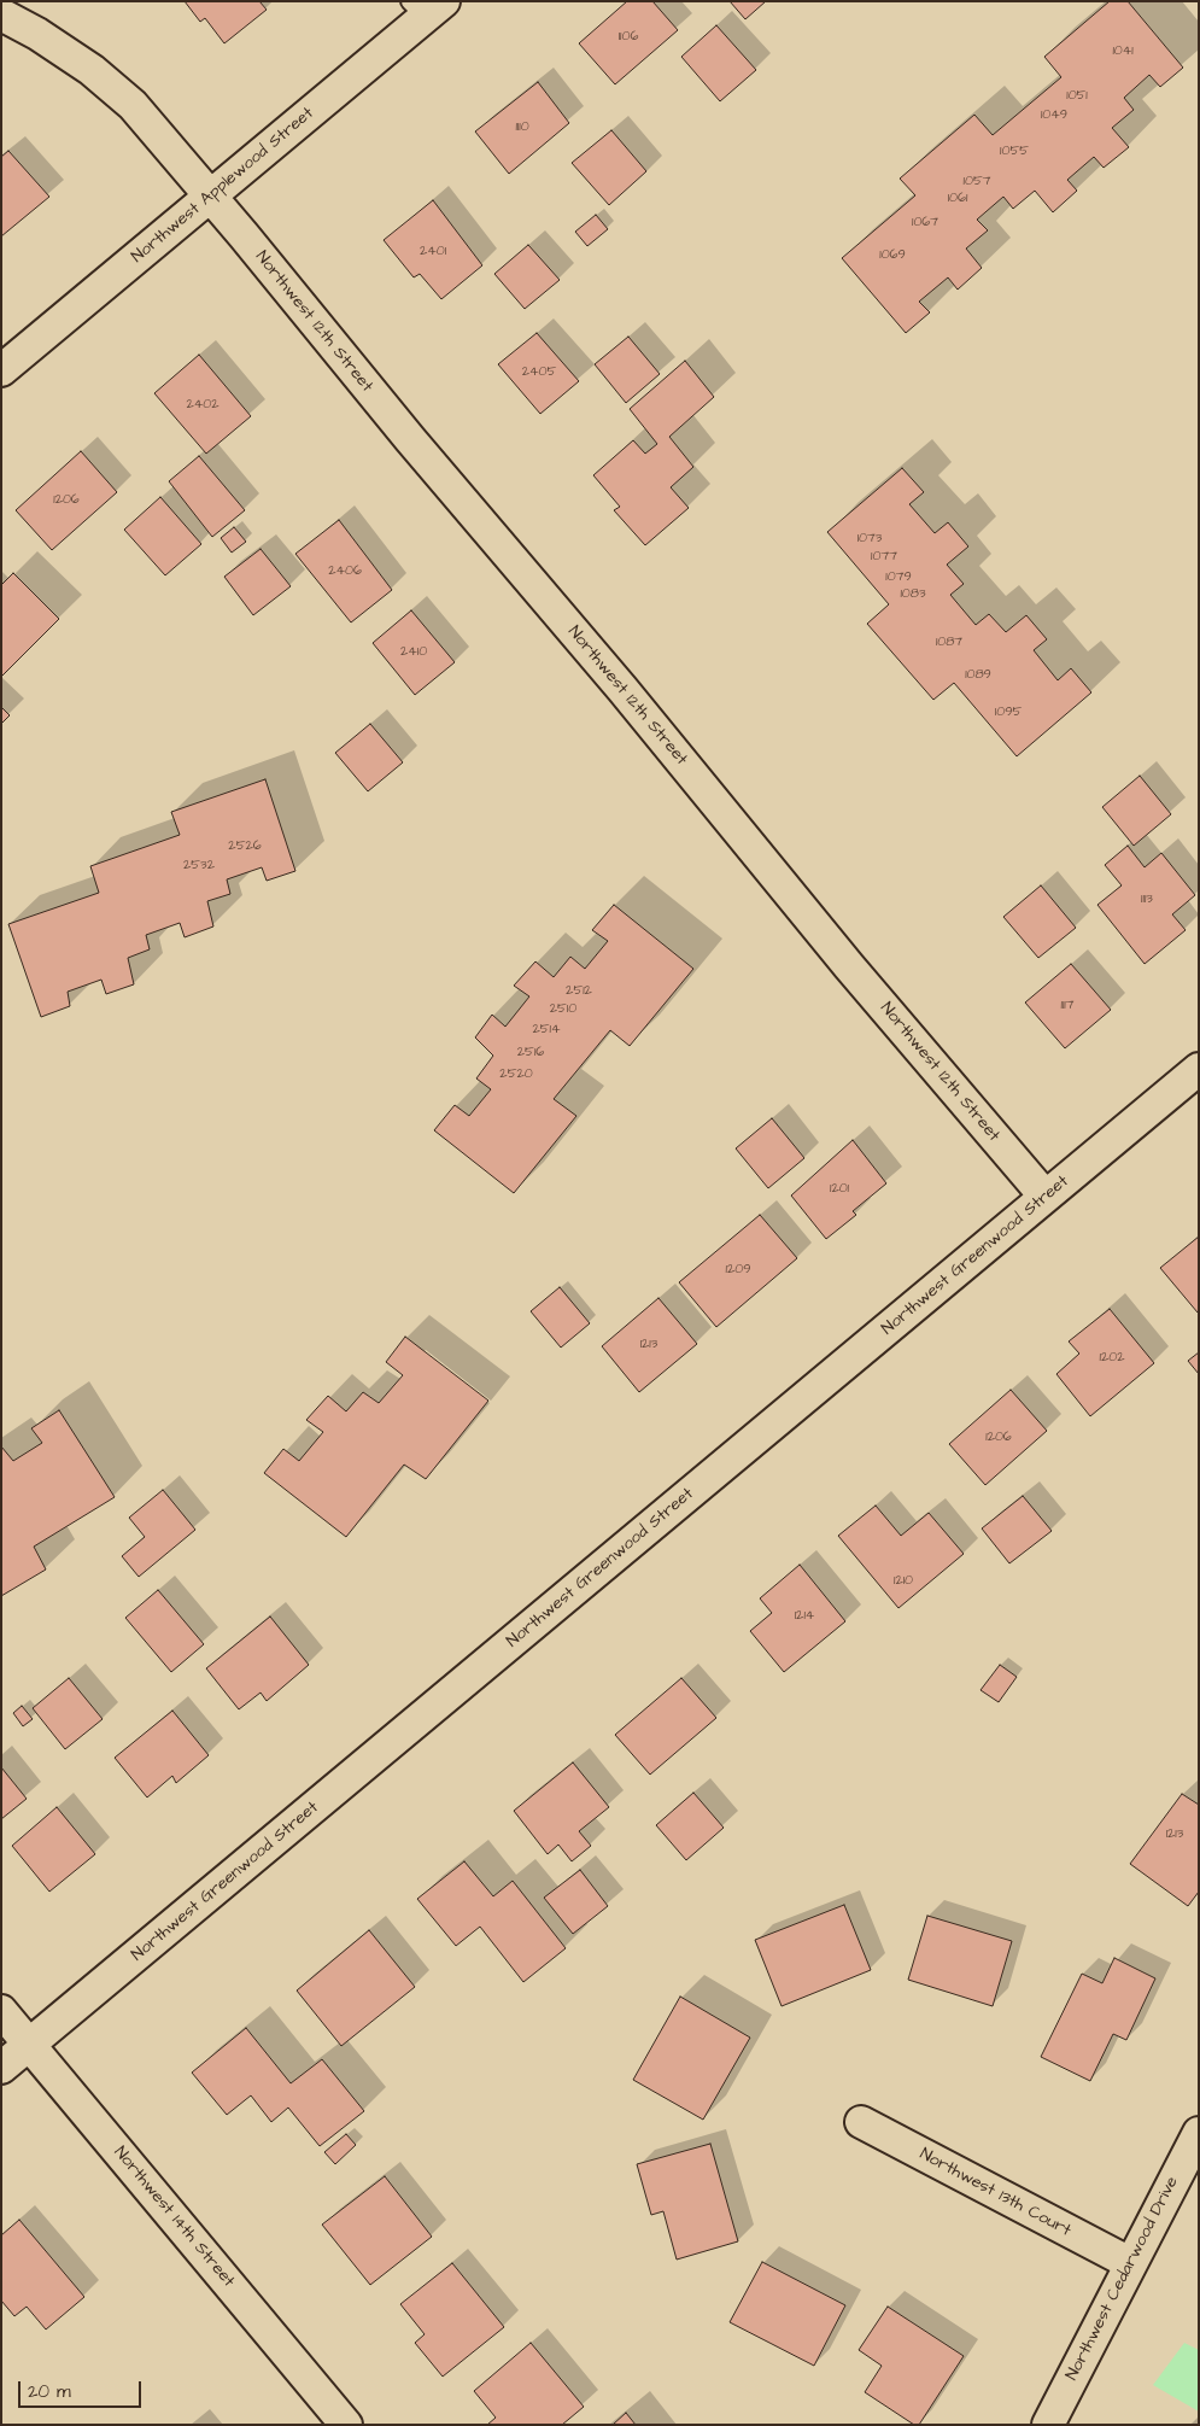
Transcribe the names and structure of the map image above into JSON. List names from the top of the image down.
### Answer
{
  "streets": {
    "street": [
      "Northwest Applewood Street",
      "Northwest 12th Street",
      "Northwest Greenwood Street",
      "Northwest 13th Court",
      "Northwest 14th Street",
      "Northwest Cedarwood Drive"
    ]
  },
  "crossings": [
    ["Northwest Applewood Street", "Northwest 12th Street"],
    ["Northwest 12th Street", "Northwest Greenwood Street"],
    ["Northwest Greenwood Street", "Northwest 14th Street"],
    ["Northwest 13th Court", "Northwest Cedarwood Drive"]
  ],
  "house_numbers": [
    "1106",
    "1041",
    "1051",
    "1049",
    "1110",
    "1055",
    "1057",
    "1061",
    "1067",
    "2401",
    "1069",
    "2405",
    "2402",
    "1206",
    "1073",
    "1077",
    "2406",
    "1079",
    "1083",
    "1087",
    "2410",
    "1089",
    "1095",
    "2526",
    "2532",
    "1113",
    "2512",
    "1117",
    "2510",
    "2514",
    "2516",
    "2520",
    "1201",
    "1209",
    "1213",
    "1202",
    "1206",
    "1210",
    "1214",
    "1213"
  ],
  "scale_bar": "20 m"
}
